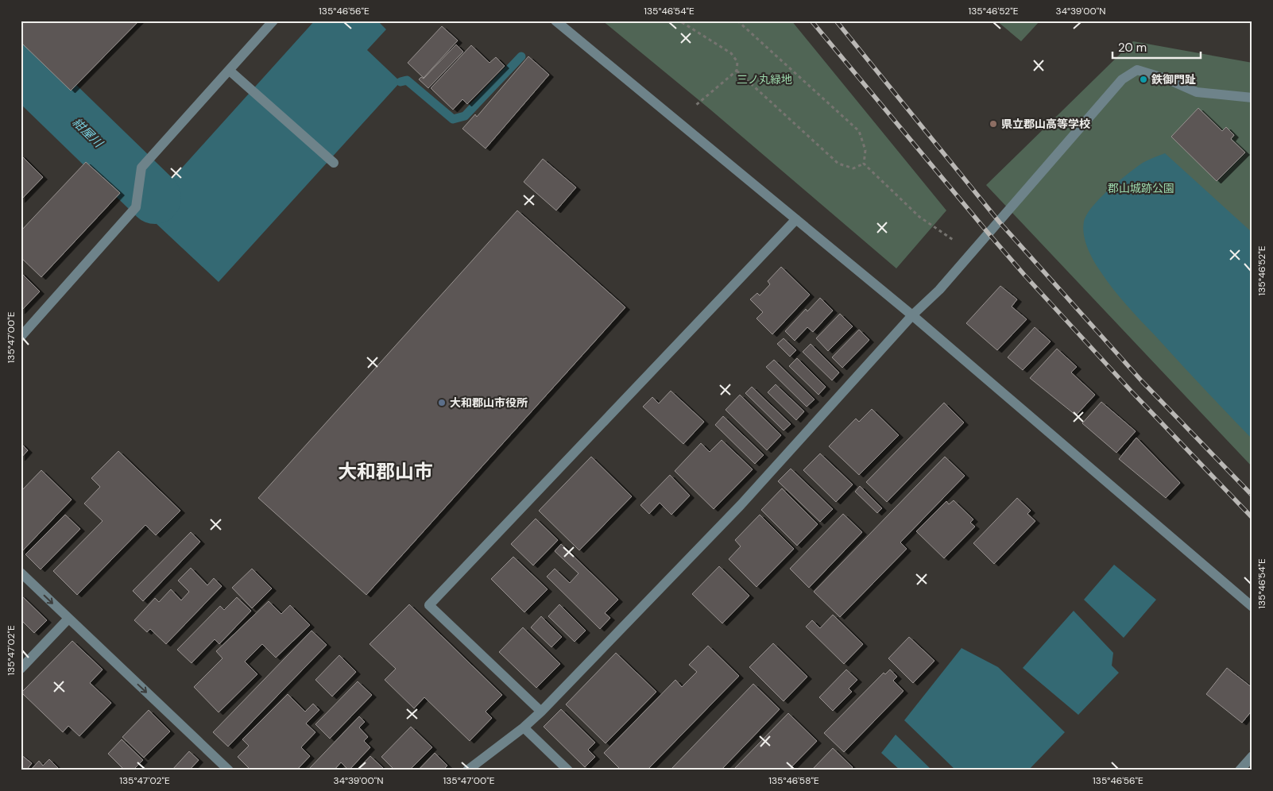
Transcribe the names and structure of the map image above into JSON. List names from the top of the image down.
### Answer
{
  "districts": ["大和郡山市"],
  "water": ["紺屋川"],
  "parks": ["三ノ丸緑地", "郡山城跡公園"],
  "places": ["鉄御門趾", "県立郡山高等学校", "大和郡山市役所"],
  "scale_bar": "20 m",
  "coordinates": [
    "135°46'56\"E",
    "135°46'54\"E",
    "135°46'52\"E",
    "34°39'00\"N",
    "135°47'00\"E",
    "135°47'02\"E",
    "135°46'58\"E"
  ]
}
